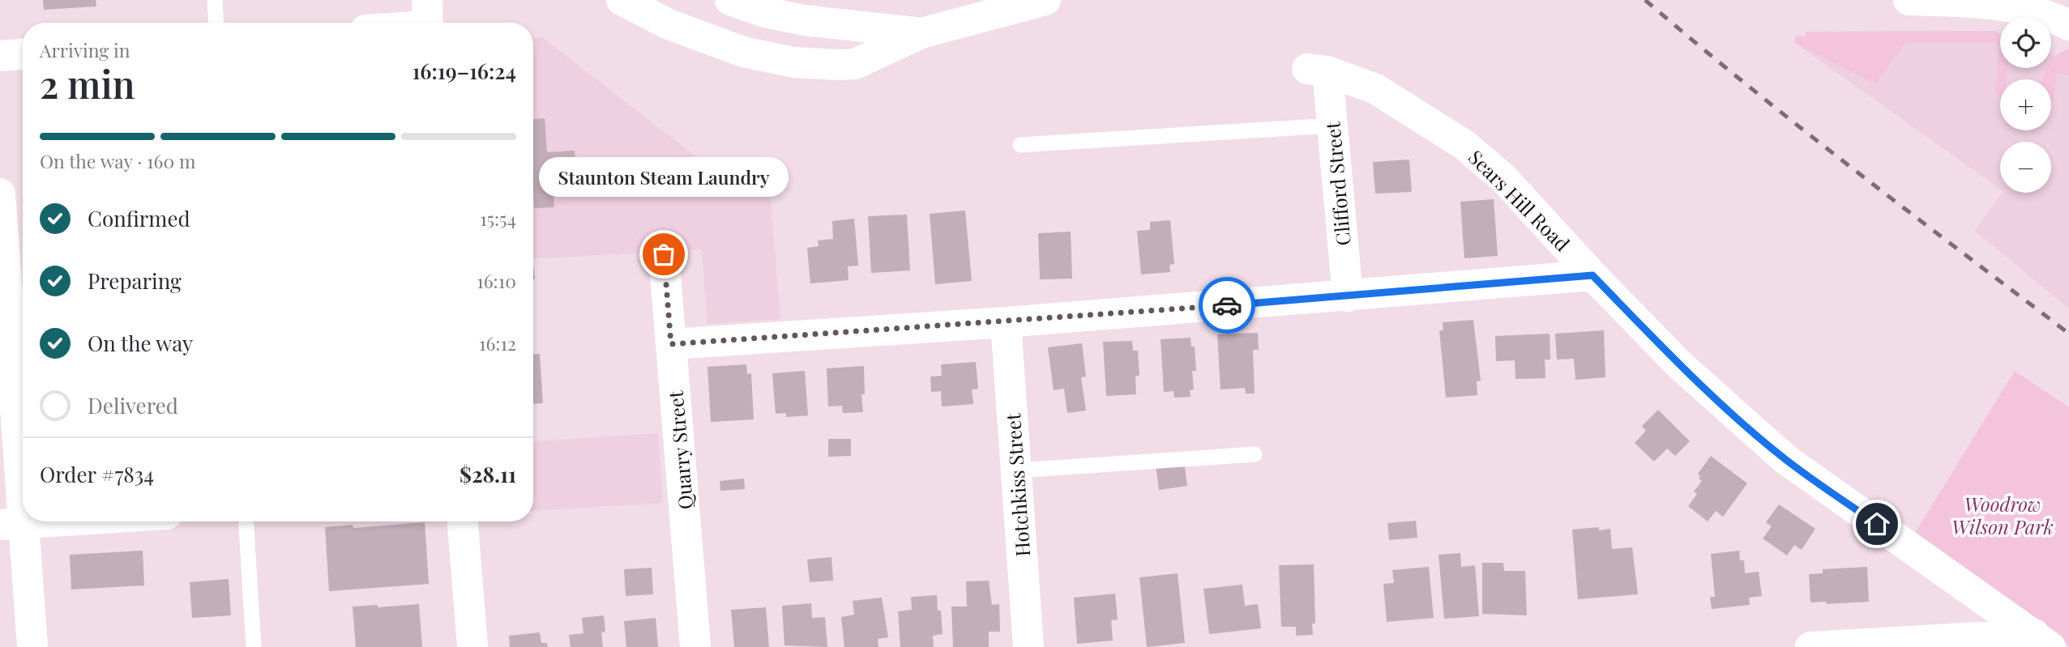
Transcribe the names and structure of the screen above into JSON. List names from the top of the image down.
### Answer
{
  "streets": {
    "street": [
      "Clifford Street",
      "Sears Hill Road",
      "Quarry Street",
      "Hotchkiss Street"
    ]
  },
  "crossings": [
    ["Clifford Street", "Sears Hill Road"]
  ],
  "parks": ["Woodrow Wilson Park"],
  "places": ["Staunton Steam Laundry"],
  "page": {
    "map_buttons": ["+", "−"],
    "heading": ["2 min", "Arriving in", "16:19–16:24"],
    "panel": ["Order #7834", "$28.11"],
    "bar": "On the way · 160 m",
    "bubble": "Staunton Steam Laundry",
    "list": [
      ["Confirmed", "15:54"],
      ["Preparing", "16:10"],
      ["On the way", "16:12"],
      "Delivered"
    ]
  }
}
